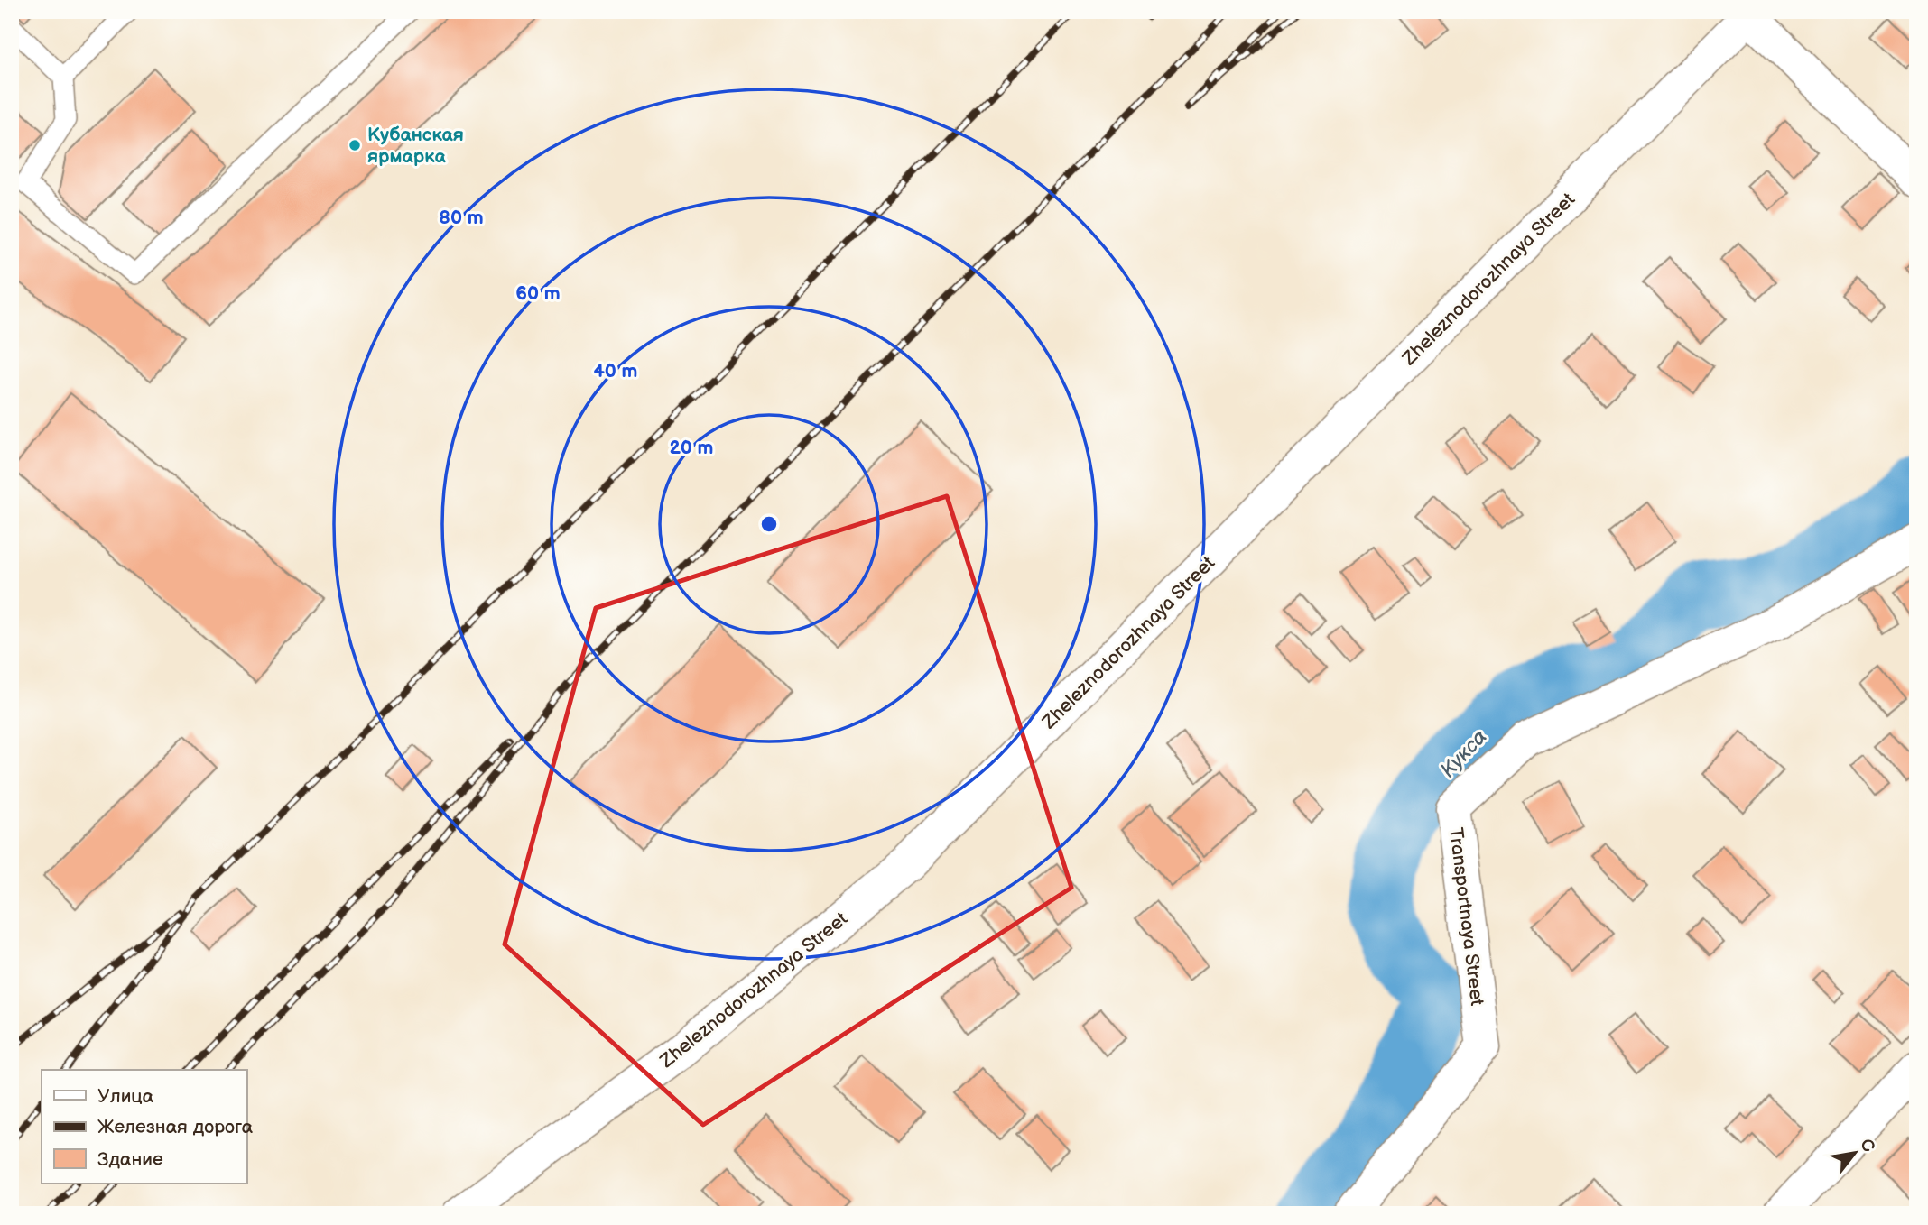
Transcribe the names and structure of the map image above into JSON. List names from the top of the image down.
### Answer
{
  "streets": {
    "street": ["Zheleznodorozhnaya Street", "Transportnaya Street"]
  },
  "water": ["Кукса"],
  "places": ["Кубанская ярмарка"],
  "legend": ["Улица", "Железная дорога", "Здание"],
  "north": "top right",
  "rings": [
    "80 m",
    "60 m",
    "40 m",
    "20 m"
  ]
}
